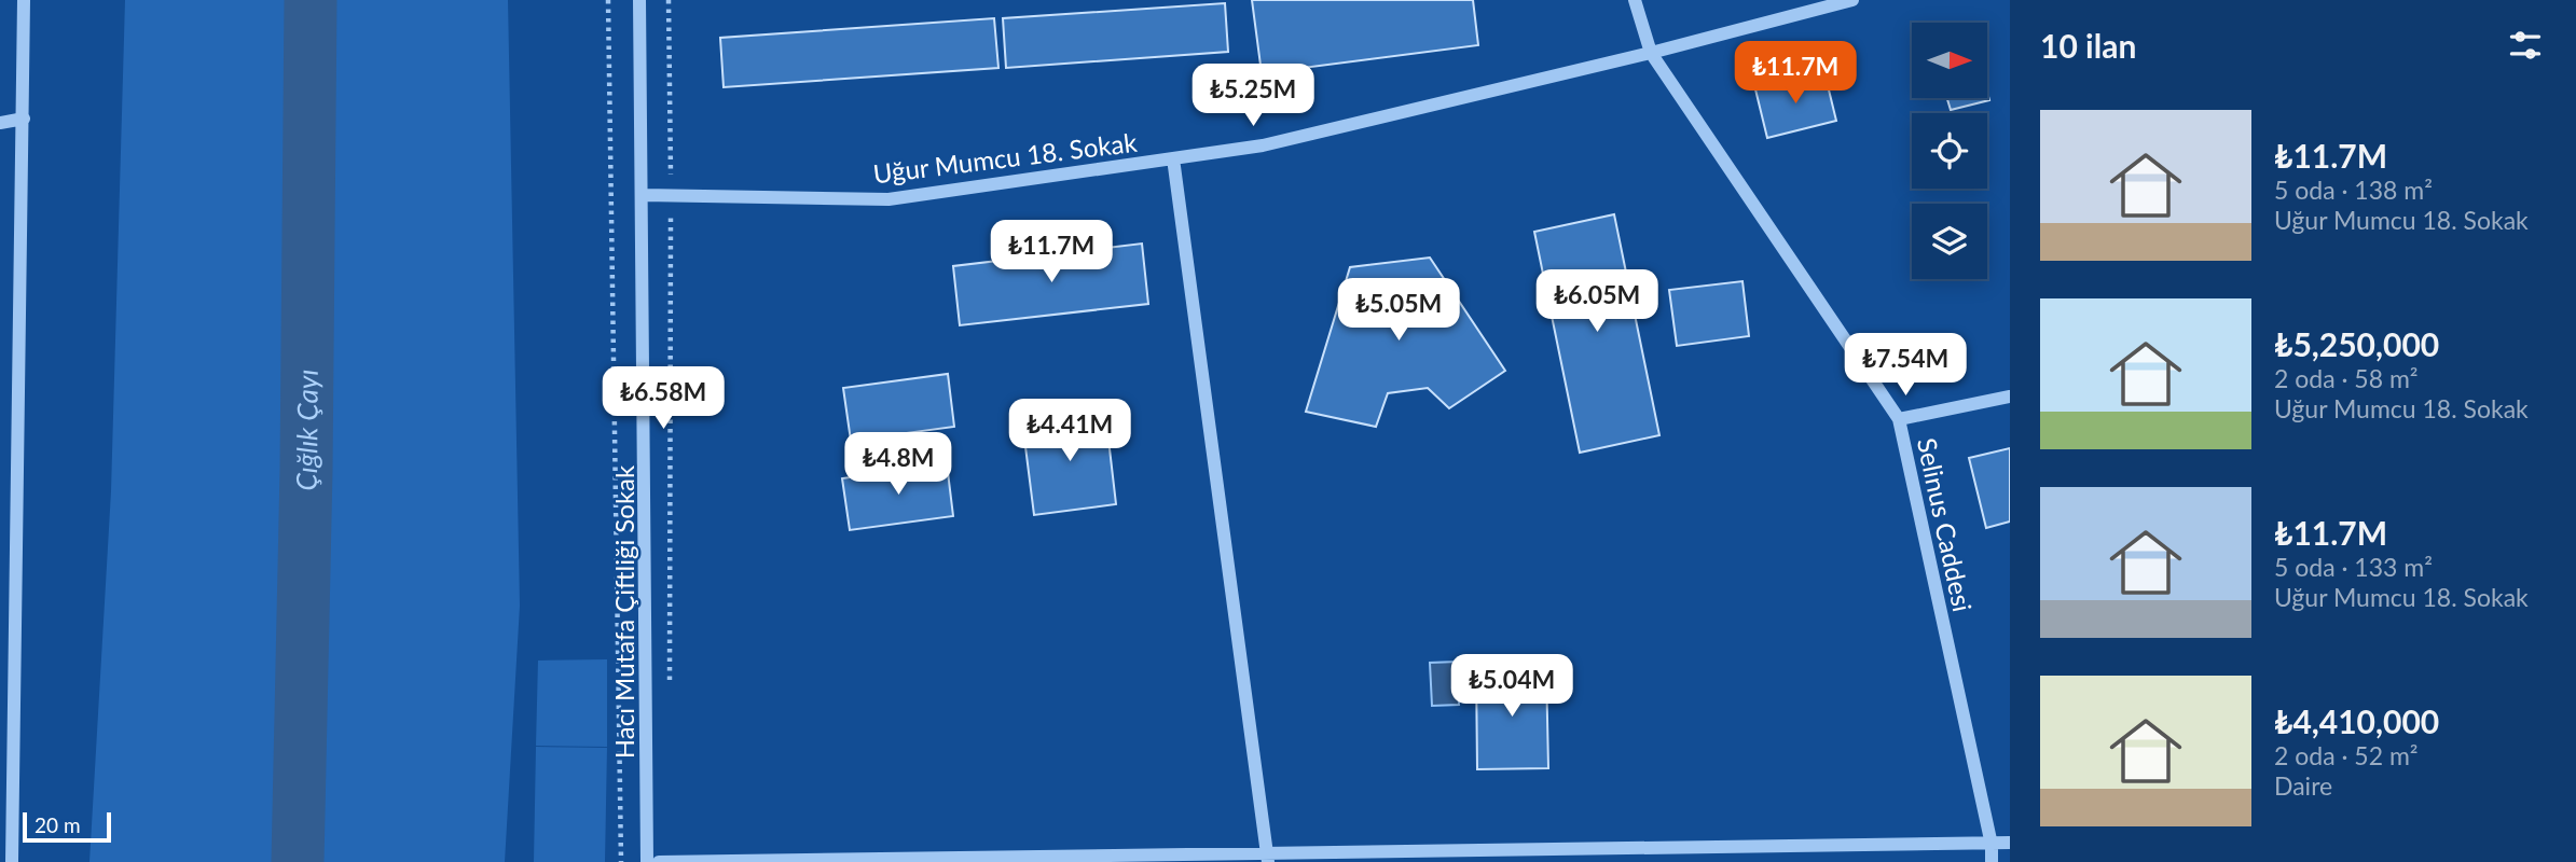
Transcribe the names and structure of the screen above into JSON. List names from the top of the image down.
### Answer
{
  "streets": {
    "street": ["Uğur Mumcu 18. Sokak", "Selinus Caddesi", "Hacı Mutafa Çiftliği Sokak"]
  },
  "crossings": [
    ["Uğur Mumcu 18. Sokak", "Selinus Caddesi"],
    ["Uğur Mumcu 18. Sokak", "Hacı Mutafa Çiftliği Sokak"]
  ],
  "water": ["Çığlık Çayı"],
  "scale_bar": "20 m",
  "north": "right",
  "page": {
    "heading": "10 ilan",
    "price": [
      "₺11.7M",
      "₺5.25M",
      "₺11.7M",
      "₺6.05M",
      "₺5.05M",
      "₺7.54M",
      "₺6.58M",
      "₺4.41M",
      "₺4.8M",
      "₺5.04M"
    ],
    "list": [
      {
        "name": "₺11.7M",
        "note": "5 oda · 138 m² · Uğur Mumcu 18. Sokak"
      },
      {
        "name": "₺5,250,000",
        "note": "2 oda · 58 m² · Uğur Mumcu 18. Sokak"
      },
      {
        "name": "₺11.7M",
        "note": "5 oda · 133 m² · Uğur Mumcu 18. Sokak"
      },
      {
        "name": "₺4,410,000",
        "note": "2 oda · 52 m² · Daire"
      }
    ],
    "scale": "20 m"
  }
}
